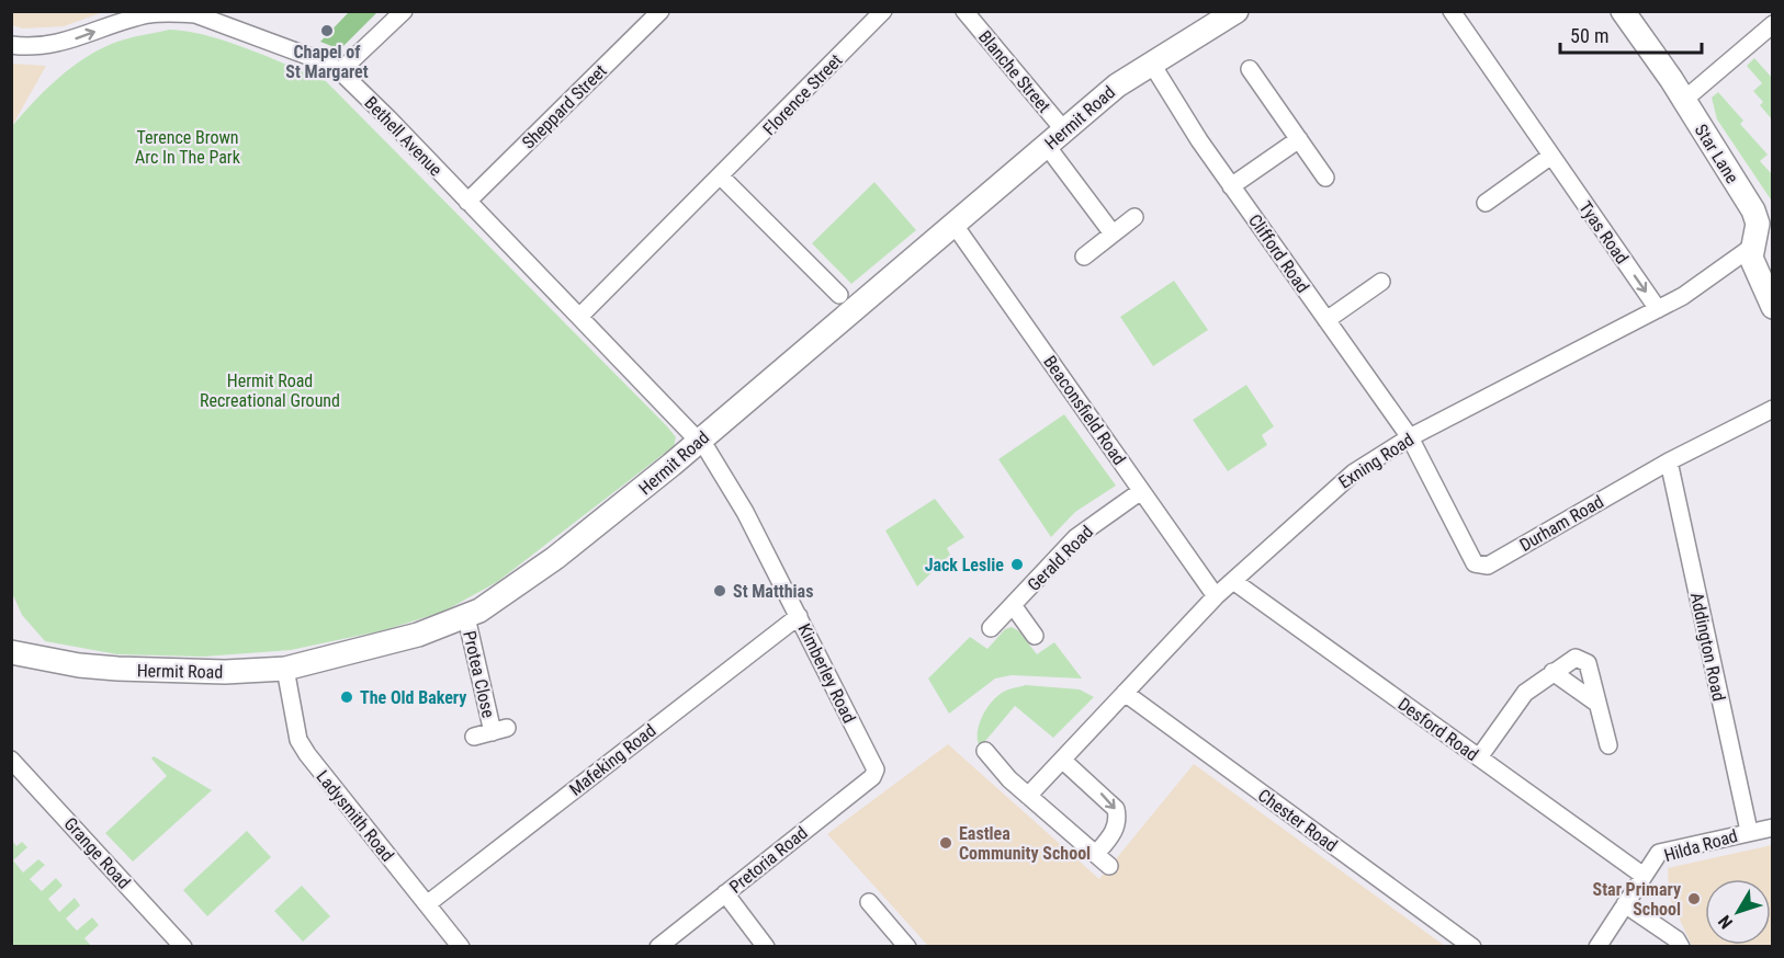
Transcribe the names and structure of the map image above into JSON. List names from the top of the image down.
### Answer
{
  "streets": {
    "street": [
      "Blanche Street",
      "Florence Street",
      "Sheppard Street",
      "Hermit Road",
      "Bethell Avenue",
      "Star Lane",
      "Tyas Road",
      "Clifford Road",
      "Beaconsfield Road",
      "Exning Road",
      "Durham Road",
      "Gerald Road",
      "Addington Road",
      "Kimberley Road",
      "Protea Close",
      "Desford Road",
      "Mafeking Road",
      "Ladysmith Road",
      "Chester Road",
      "Hilda Road",
      "Grange Road",
      "Pretoria Road"
    ]
  },
  "crossings": [
    ["Blanche Street", "Hermit Road"],
    ["Florence Street", "Bethell Avenue"],
    ["Sheppard Street", "Bethell Avenue"],
    ["Hermit Road", "Bethell Avenue"],
    ["Hermit Road", "Clifford Road"],
    ["Hermit Road", "Beaconsfield Road"],
    ["Hermit Road", "Kimberley Road"],
    ["Hermit Road", "Protea Close"],
    ["Hermit Road", "Ladysmith Road"],
    ["Bethell Avenue", "Kimberley Road"],
    ["Star Lane", "Exning Road"],
    ["Tyas Road", "Exning Road"],
    ["Clifford Road", "Exning Road"],
    ["Clifford Road", "Durham Road"],
    ["Beaconsfield Road", "Exning Road"],
    ["Beaconsfield Road", "Gerald Road"],
    ["Exning Road", "Durham Road"],
    ["Exning Road", "Desford Road"],
    ["Exning Road", "Chester Road"],
    ["Durham Road", "Addington Road"],
    ["Addington Road", "Hilda Road"],
    ["Kimberley Road", "Mafeking Road"],
    ["Kimberley Road", "Pretoria Road"],
    ["Desford Road", "Hilda Road"],
    ["Mafeking Road", "Ladysmith Road"]
  ],
  "one_way": ["Bethell Avenue", "Tyas Road"],
  "parks": ["Terence Brown Arc In The Park", "Hermit Road Recreational Ground"],
  "places": [
    "Chapel of St Margaret",
    "Jack Leslie",
    "St Matthias",
    "The Old Bakery",
    "Eastlea Community School",
    "Star Primary School"
  ],
  "scale_bar": "50 m",
  "north": "bottom left"
}
